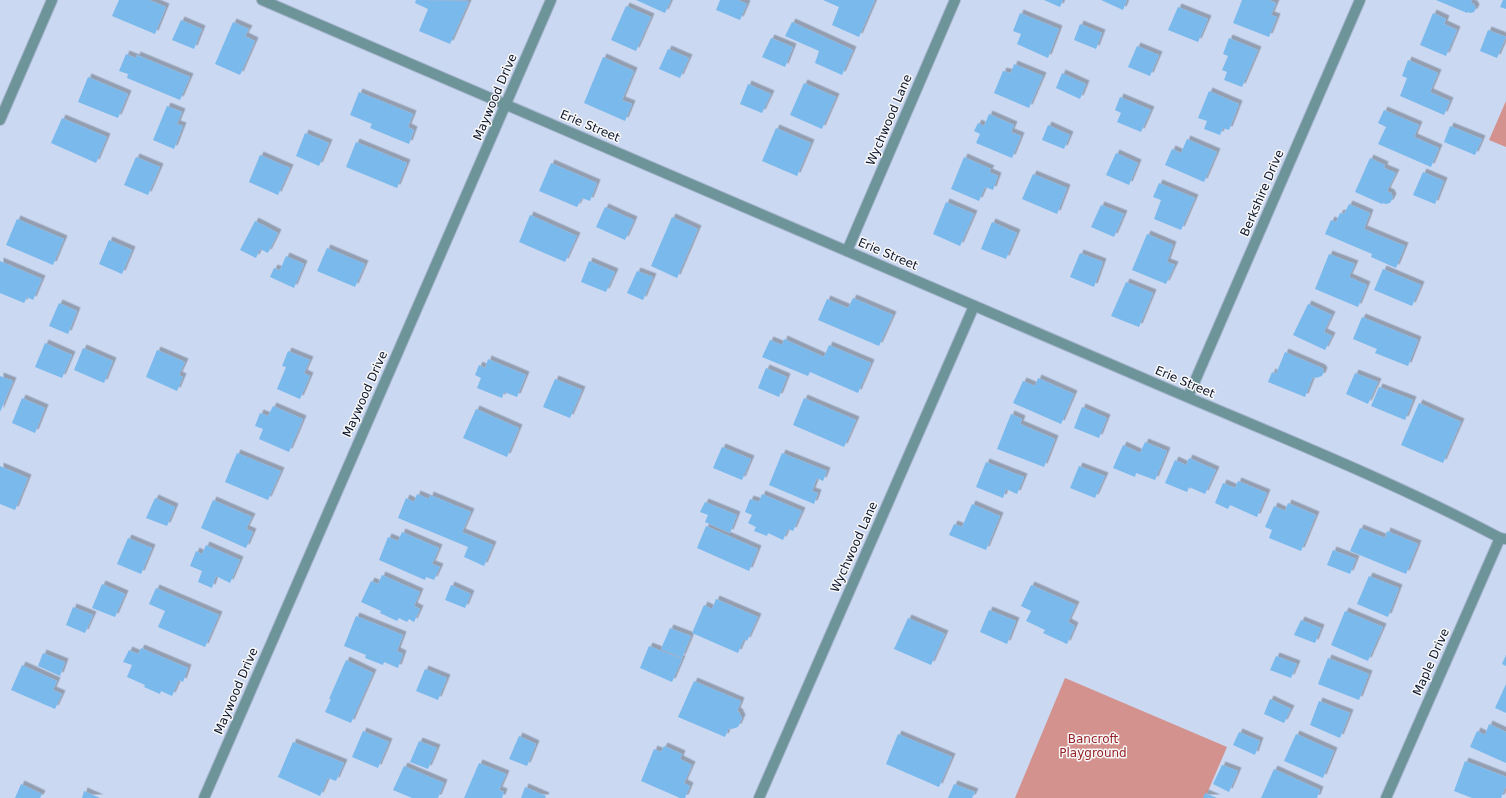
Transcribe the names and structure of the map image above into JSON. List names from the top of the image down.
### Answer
{
  "streets": {
    "street": [
      "Maywood Drive",
      "Wychwood Lane",
      "Erie Street",
      "Berkshire Drive",
      "Maple Drive"
    ]
  },
  "crossings": [
    ["Maywood Drive", "Erie Street"],
    ["Wychwood Lane", "Erie Street"],
    ["Erie Street", "Berkshire Drive"],
    ["Erie Street", "Maple Drive"]
  ],
  "parks": ["Bancroft Playground"]
}
